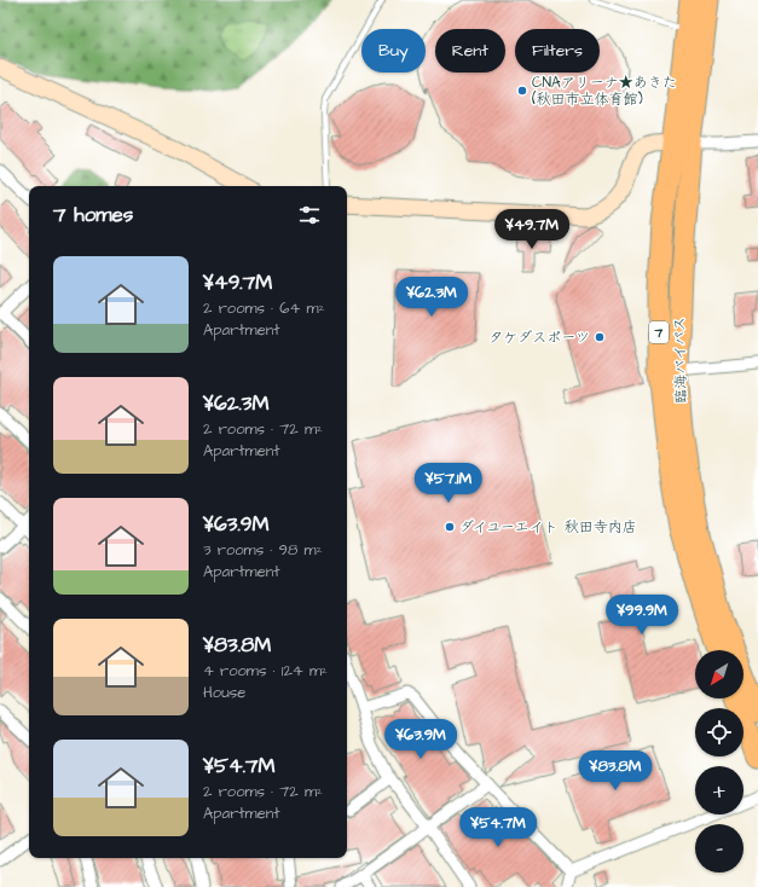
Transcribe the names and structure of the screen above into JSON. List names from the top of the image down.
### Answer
{
  "streets": {
    "highway": ["7", "臨海バイパス"]
  },
  "places": ["CNAアリーナ★あきた (秋田市立体育館)", "タケダスポーツ", "ダイユーエイト 秋田寺内店"],
  "north": "bottom left",
  "page": {
    "chip": ["Buy", "Rent", "Filters"],
    "heading": "7 homes",
    "price": [
      "¥49.7M",
      "¥62.3M",
      "¥57.1M",
      "¥99.9M",
      "¥63.9M",
      "¥83.8M",
      "¥54.7M"
    ],
    "list": [
      {
        "name": "¥49.7M",
        "note": "2 rooms · 64 m² · Apartment"
      },
      {
        "name": "¥62.3M",
        "note": "2 rooms · 72 m² · Apartment"
      },
      {
        "name": "¥63.9M",
        "note": "3 rooms · 98 m² · Apartment"
      },
      {
        "name": "¥83.8M",
        "note": "4 rooms · 124 m² · House"
      },
      {
        "name": "¥54.7M",
        "note": "2 rooms · 72 m² · Apartment"
      }
    ],
    "map_buttons": ["+", "−"]
  }
}
